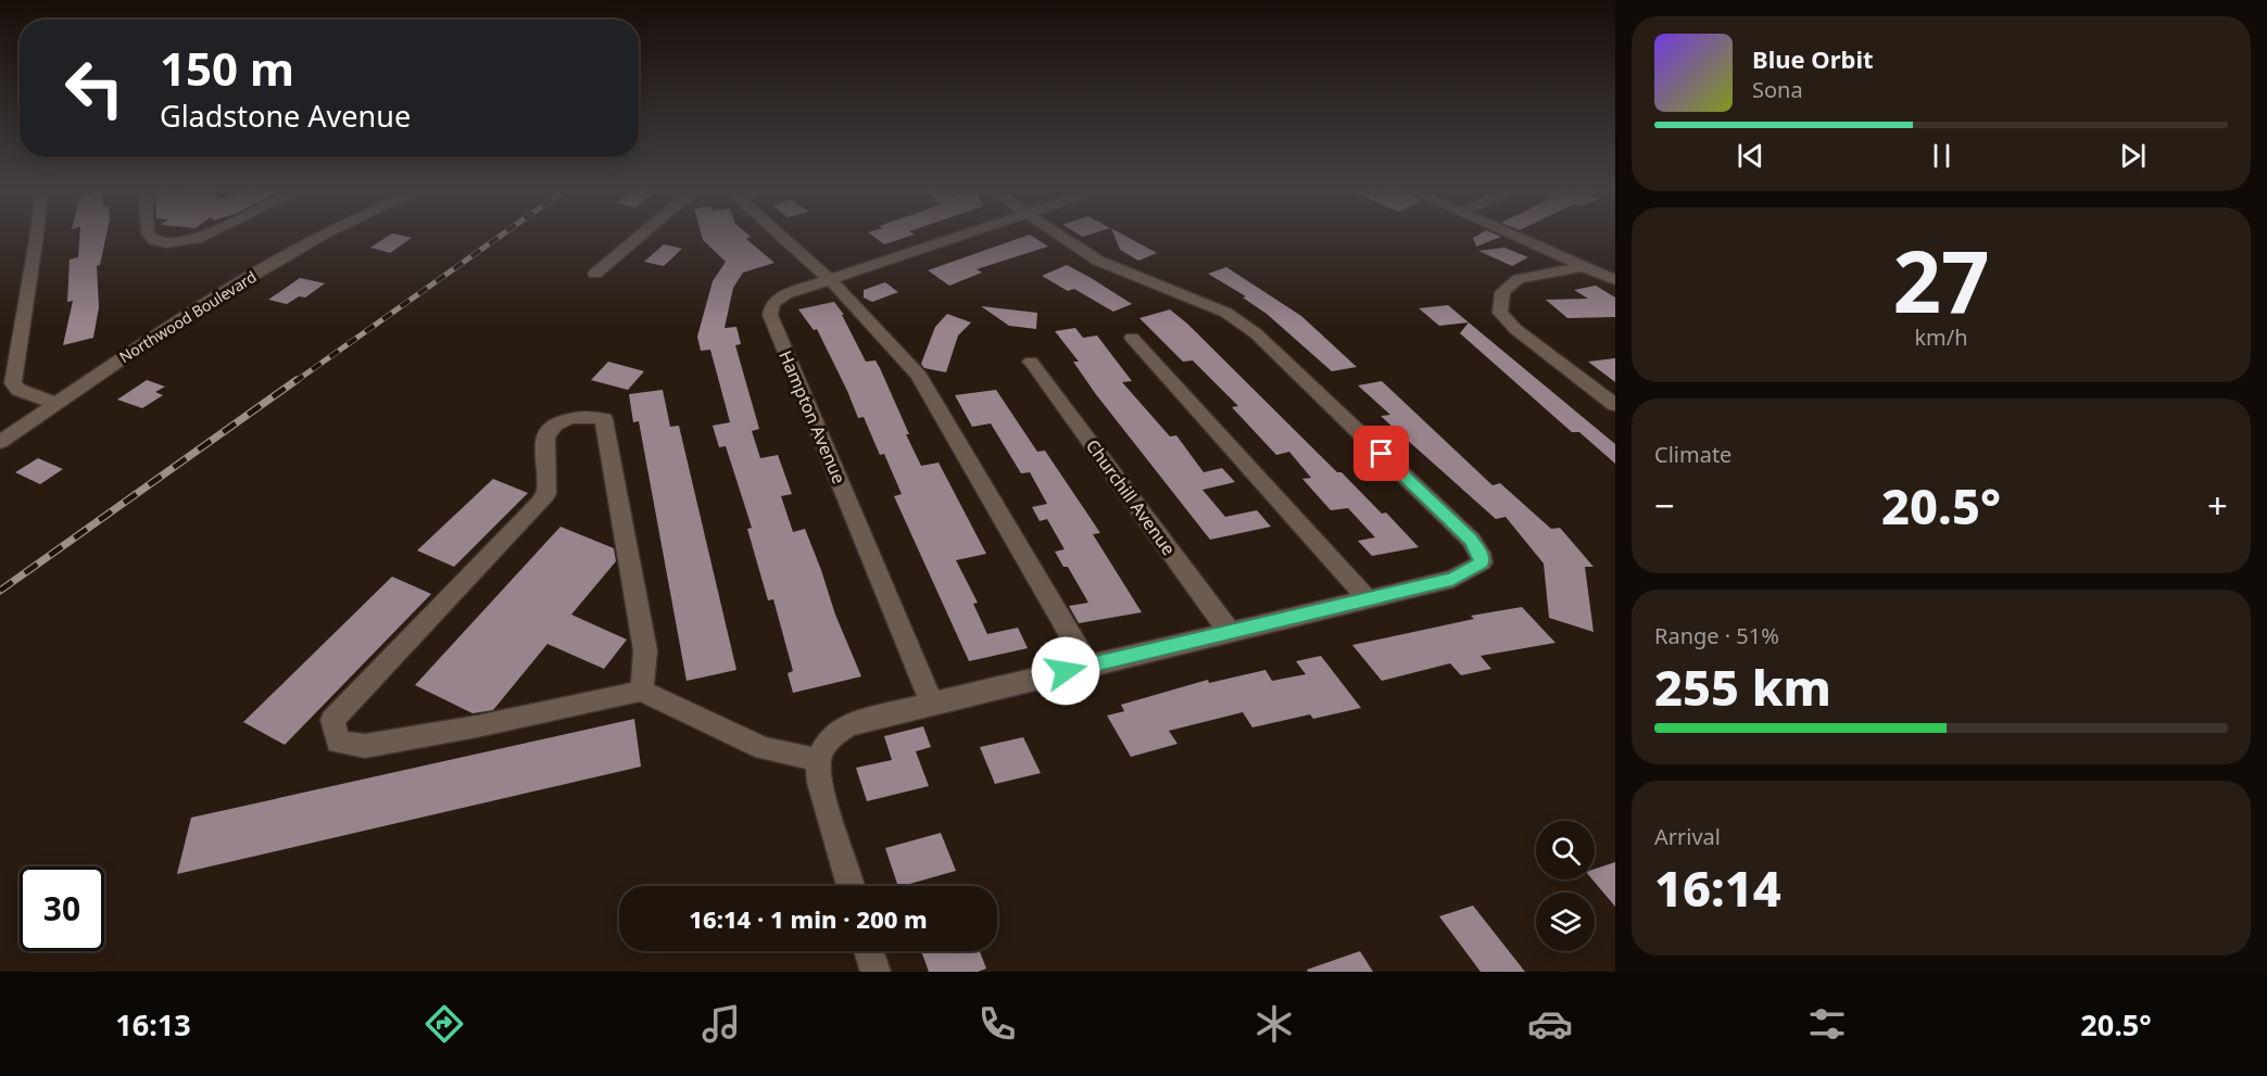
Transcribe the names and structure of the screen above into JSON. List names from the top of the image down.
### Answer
{
  "streets": {
    "street": ["Northwood Boulevard", "Hampton Avenue", "Churchill Avenue"]
  },
  "page": {
    "turn": ["150 m", "Gladstone Avenue"],
    "song": ["Blue Orbit", "Sona"],
    "tile": [
      ["27", "km/h"],
      "Climate",
      ["Range · 51%", "255 km"],
      ["Arrival", "16:14"]
    ],
    "heat": ["−", "20.5°", "+"],
    "limit": "30",
    "trip": "16:14 · 1 min · 200 m",
    "tabs": ["16:13", "20.5°"]
  }
}
